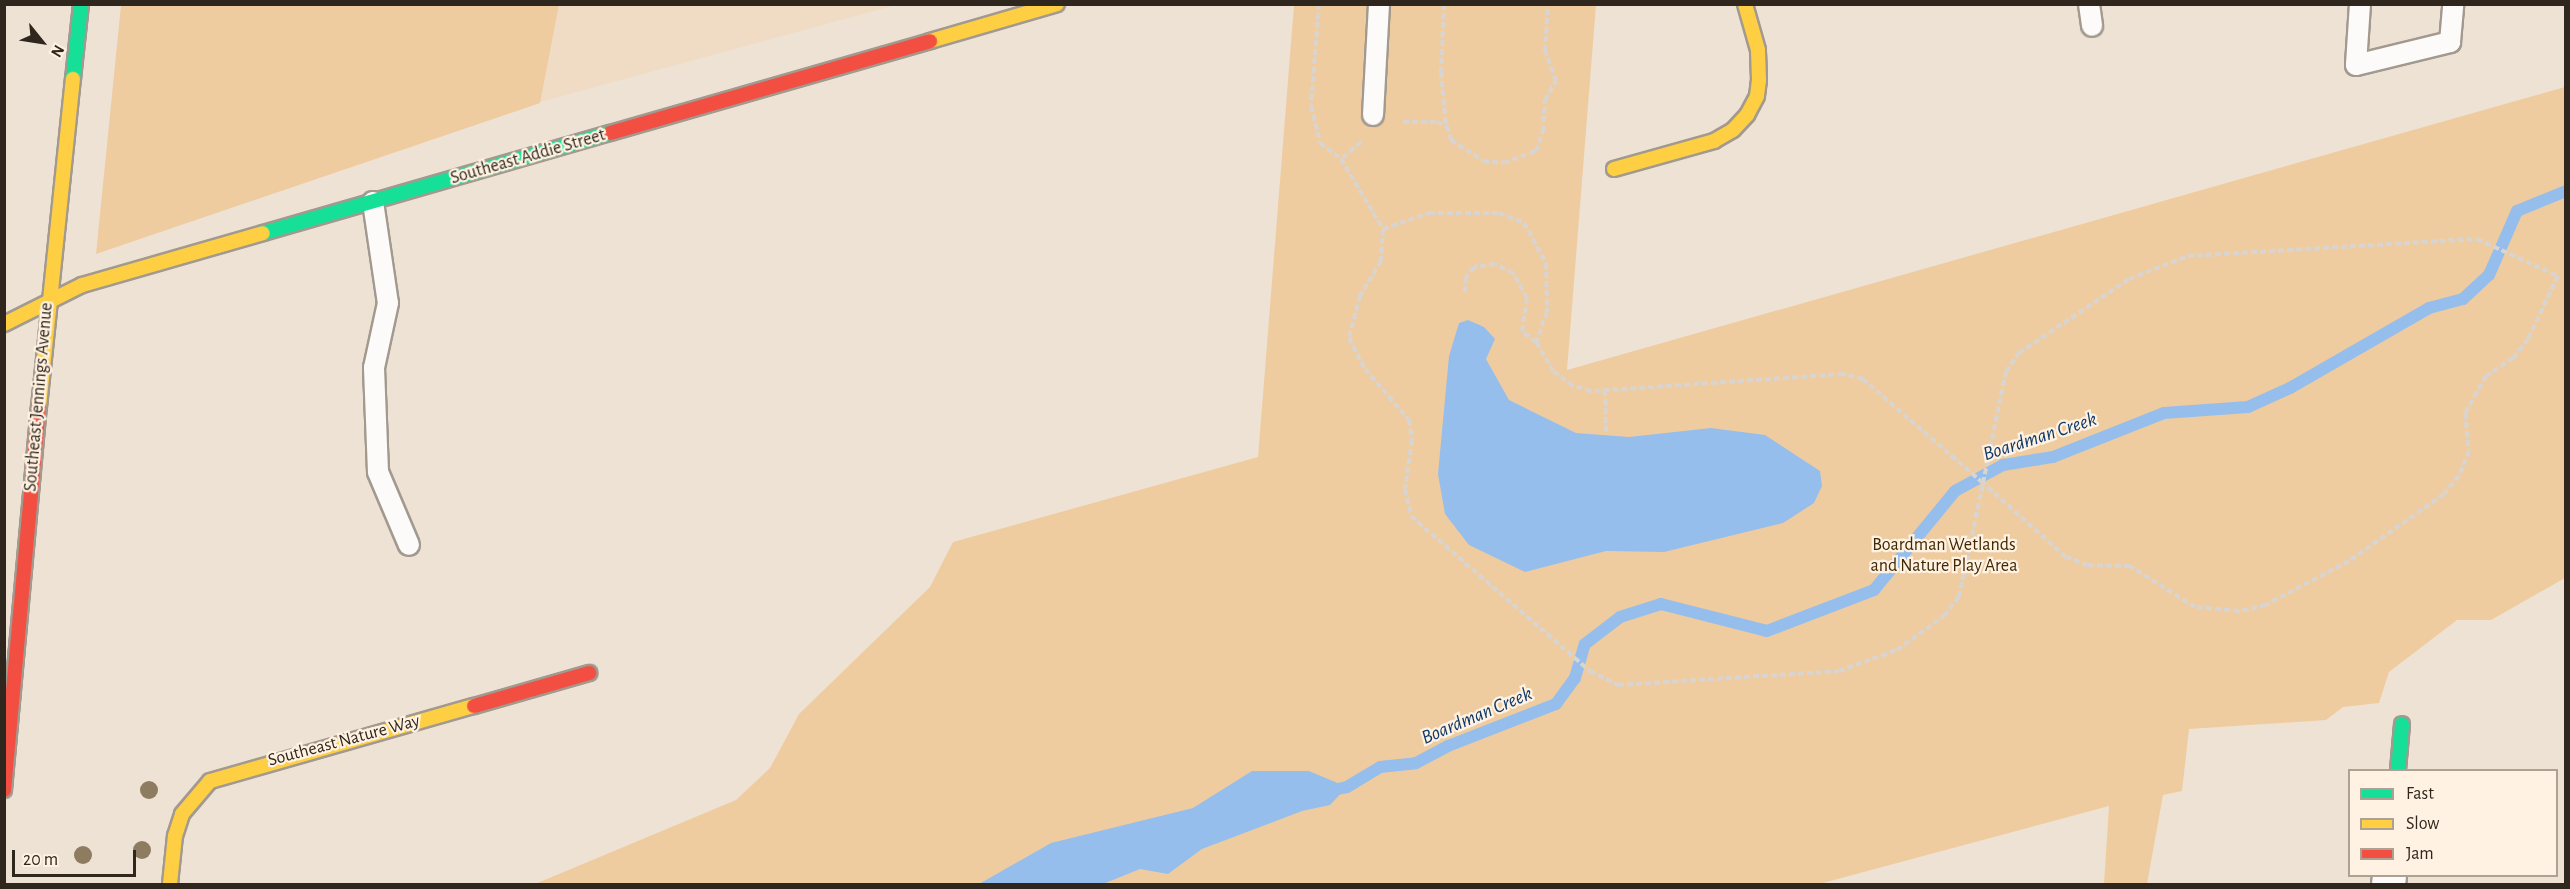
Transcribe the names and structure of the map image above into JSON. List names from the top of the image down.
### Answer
{
  "streets": {
    "street": ["Southeast Addie Street", "Southeast Jennings Avenue", "Southeast Nature Way"]
  },
  "crossings": [
    ["Southeast Addie Street", "Southeast Jennings Avenue"]
  ],
  "water": ["Boardman Creek"],
  "parks": ["Boardman Wetlands and Nature Play Area"],
  "legend": ["Fast", "Slow", "Jam"],
  "scale_bar": "20 m",
  "north": "bottom right"
}
